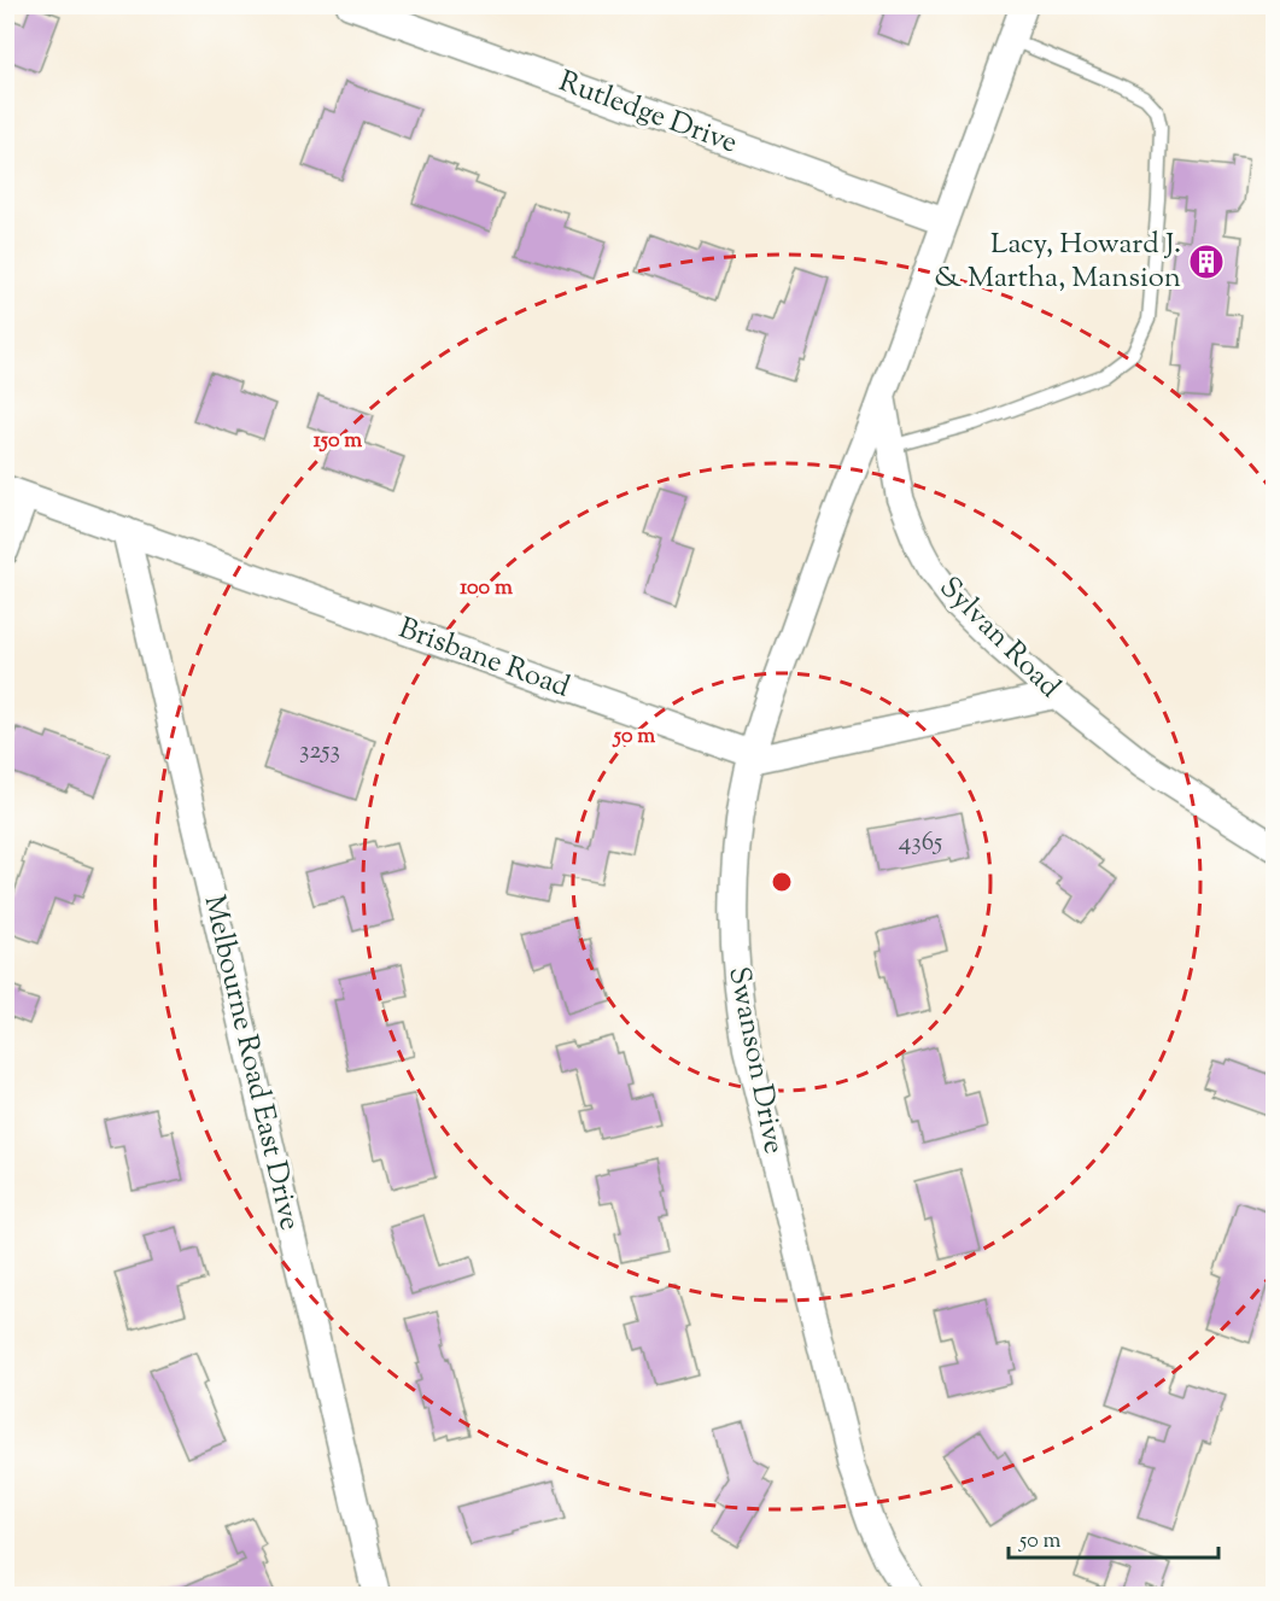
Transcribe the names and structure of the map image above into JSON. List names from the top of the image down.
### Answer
{
  "streets": {
    "street": [
      "Rutledge Drive",
      "Sylvan Road",
      "Brisbane Road",
      "Swanson Drive",
      "Melbourne Road East Drive"
    ]
  },
  "crossings": [
    ["Rutledge Drive", "Sylvan Road"],
    ["Sylvan Road", "Brisbane Road"],
    ["Sylvan Road", "Swanson Drive"],
    ["Brisbane Road", "Swanson Drive"],
    ["Brisbane Road", "Melbourne Road East Drive"]
  ],
  "places": {
    "building": ["Lacy, Howard J. & Martha, Mansion"]
  },
  "house_numbers": ["3253", "4365"],
  "scale_bar": "50 m",
  "rings": ["150 m", "100 m", "50 m"]
}
